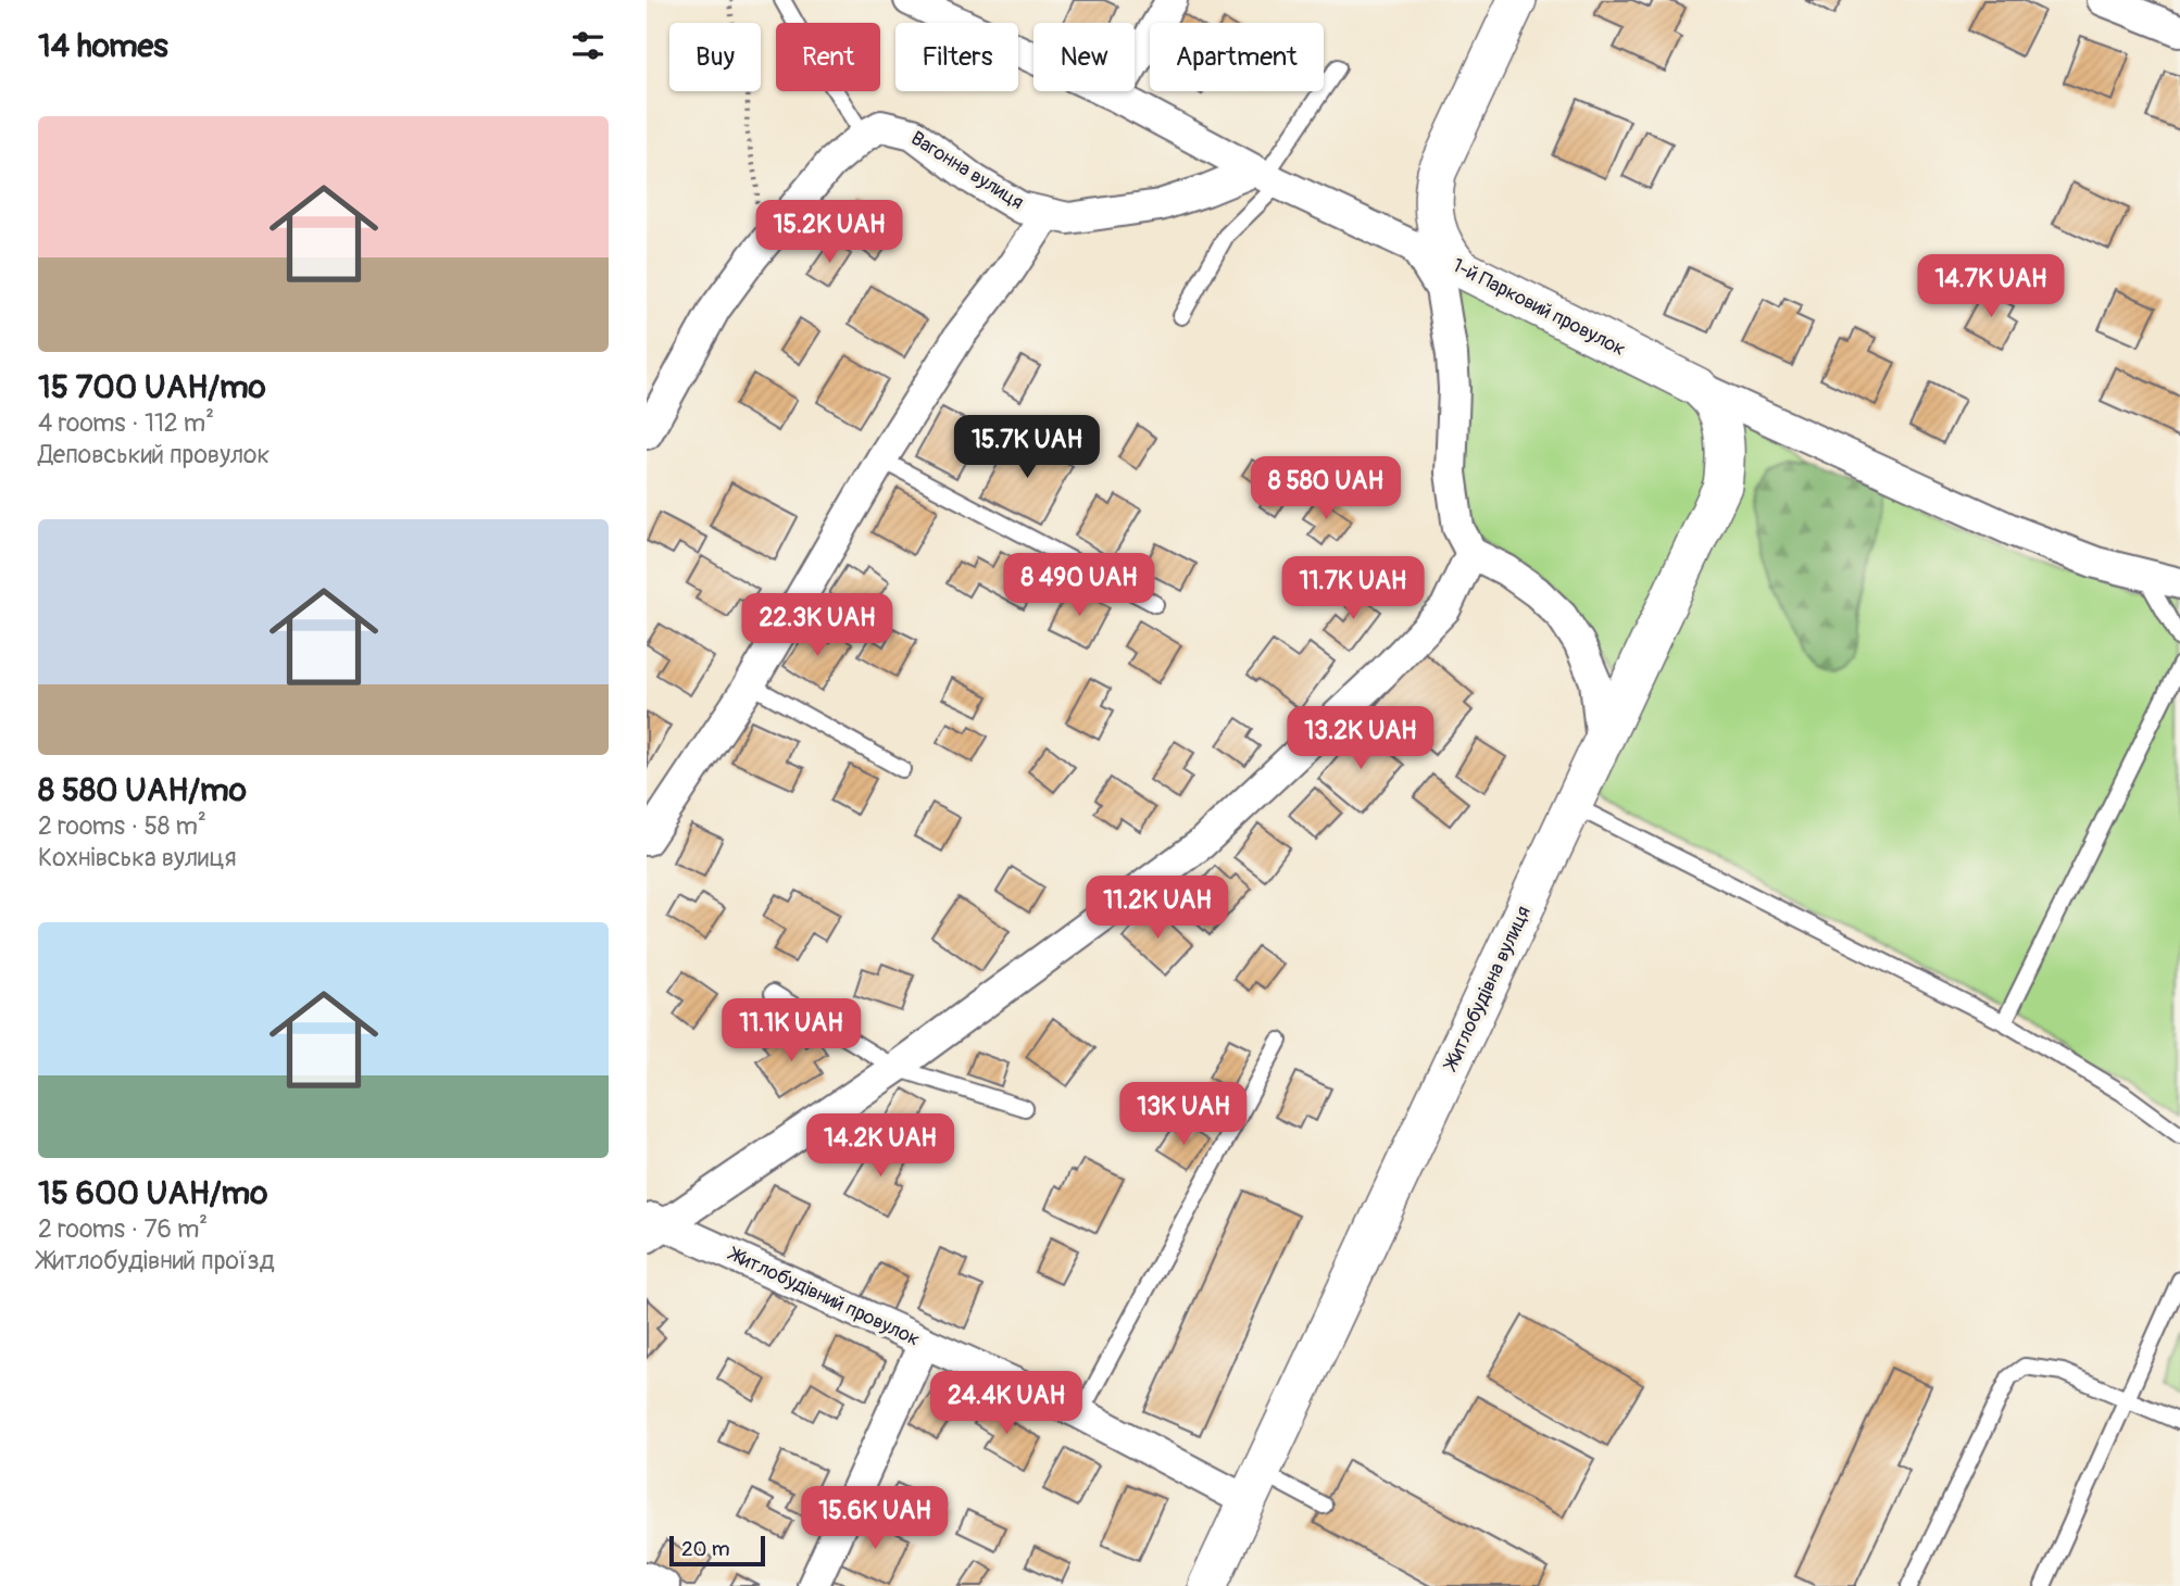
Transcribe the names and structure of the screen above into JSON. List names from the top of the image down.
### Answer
{
  "streets": {
    "street": [
      "Вагонна вулиця",
      "1-й Парковий провулок",
      "Житлобудівна вулиця",
      "Житлобудівний провулок"
    ]
  },
  "crossings": [
    ["Вагонна вулиця", "1-й Парковий провулок"],
    ["1-й Парковий провулок", "Житлобудівна вулиця"],
    ["Житлобудівна вулиця", "Житлобудівний провулок"]
  ],
  "scale_bar": "20 m",
  "page": {
    "heading": "14 homes",
    "chip": [
      "Buy",
      "Rent",
      "Filters",
      "New",
      "Apartment"
    ],
    "list": [
      {
        "name": "15 700 UAH/mo",
        "note": "4 rooms · 112 m² · Деповський провулок"
      },
      {
        "name": "8 580 UAH/mo",
        "note": "2 rooms · 58 m² · Кохнівська вулиця"
      },
      {
        "name": "15 600 UAH/mo",
        "note": "2 rooms · 76 m² · Житлобудівний проїзд"
      }
    ],
    "price": [
      "15.2K UAH",
      "14.7K UAH",
      "15.7K UAH",
      "8 580 UAH",
      "8 490 UAH",
      "11.7K UAH",
      "22.3K UAH",
      "13.2K UAH",
      "11.2K UAH",
      "11.1K UAH",
      "13K UAH",
      "14.2K UAH",
      "24.4K UAH",
      "15.6K UAH"
    ],
    "scale": "20 m"
  }
}
